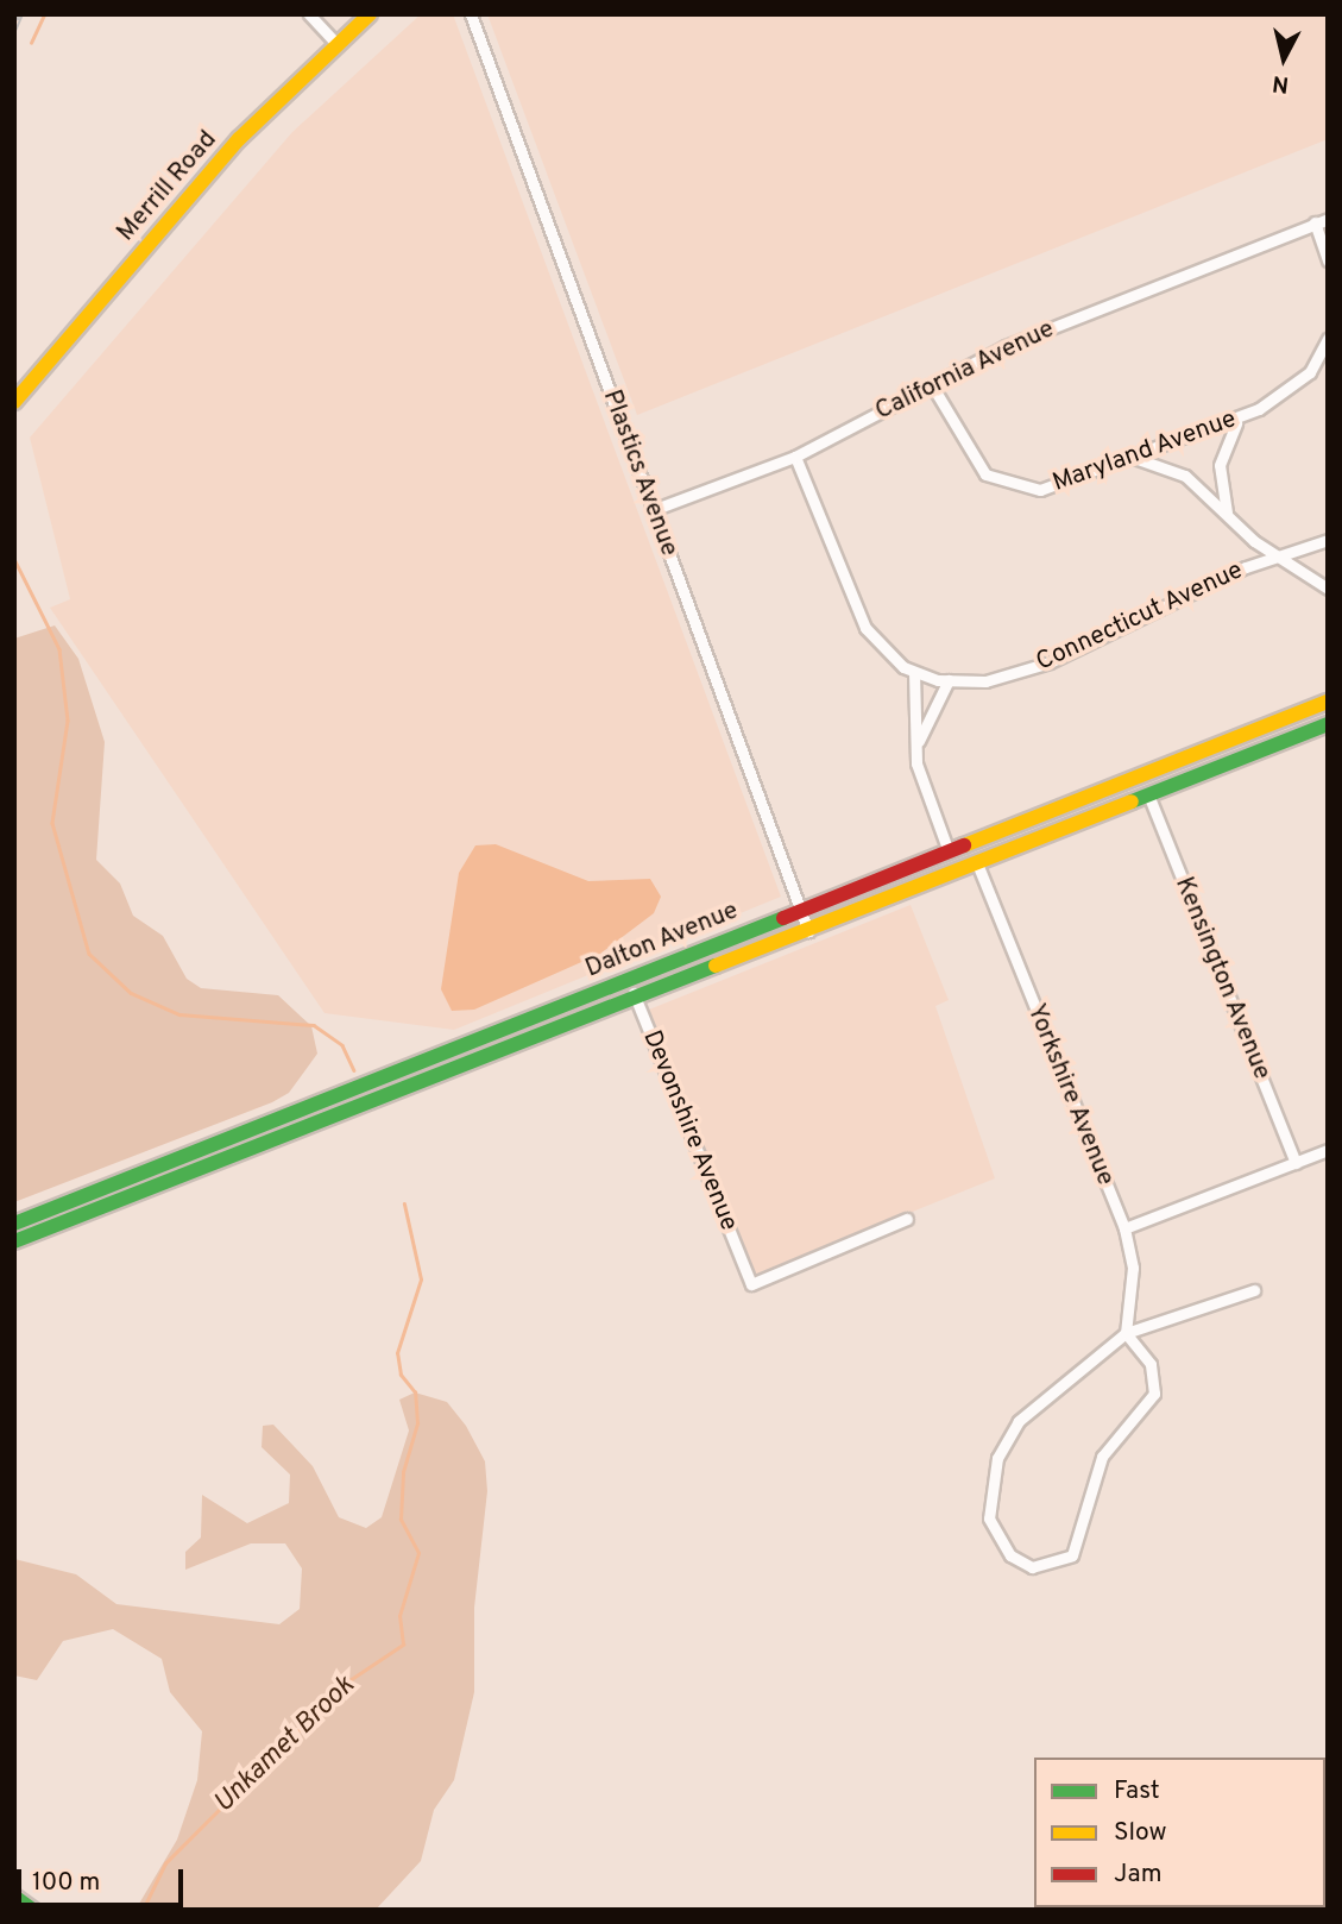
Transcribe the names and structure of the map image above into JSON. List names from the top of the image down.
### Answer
{
  "streets": {
    "main road": ["Merrill Road", "Dalton Avenue"],
    "street": [
      "California Avenue",
      "Maryland Avenue",
      "Plastics Avenue",
      "Connecticut Avenue",
      "Kensington Avenue",
      "Yorkshire Avenue",
      "Devonshire Avenue"
    ]
  },
  "crossings": [
    ["California Avenue", "Maryland Avenue"],
    ["California Avenue", "Plastics Avenue"],
    ["Plastics Avenue", "Dalton Avenue"],
    ["Dalton Avenue", "Kensington Avenue"],
    ["Dalton Avenue", "Yorkshire Avenue"],
    ["Dalton Avenue", "Devonshire Avenue"]
  ],
  "water": ["Unkamet Brook"],
  "legend": ["Fast", "Slow", "Jam"],
  "scale_bar": "100 m",
  "north": "bottom"
}
